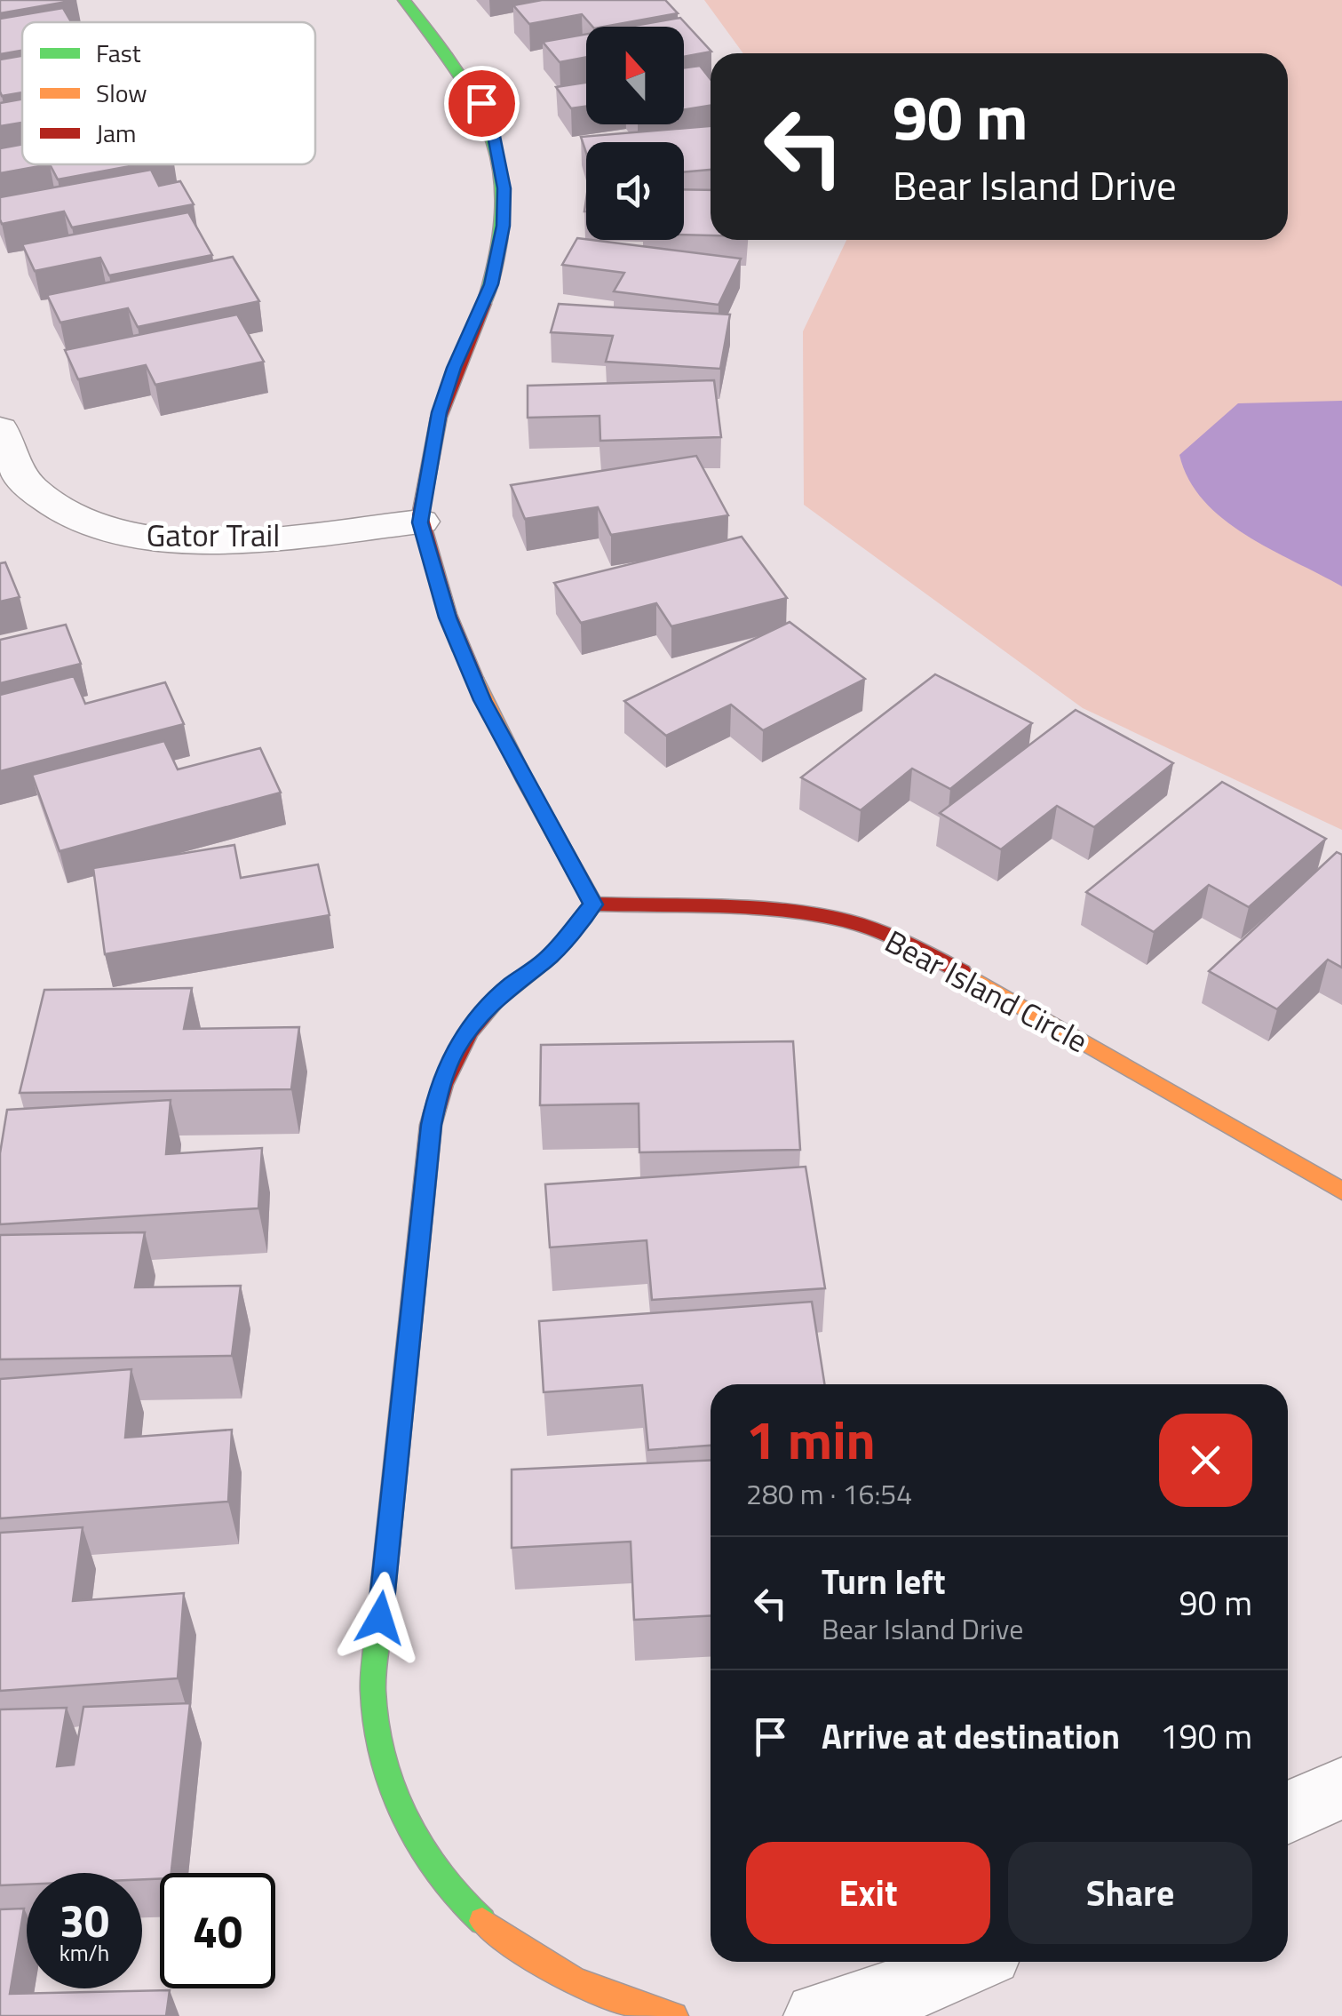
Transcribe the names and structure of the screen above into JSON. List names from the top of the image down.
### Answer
{
  "streets": {
    "street": ["Gator Trail", "Bear Island Circle"]
  },
  "legend": ["Fast", "Slow", "Jam"],
  "north": "top",
  "page": {
    "turn": ["90 m", "Bear Island Drive"],
    "heading": ["1 min", "280 m · 16:54"],
    "list": [
      {
        "name": "Turn left",
        "note": "Bear Island Drive",
        "value": "90 m"
      },
      {
        "name": "Arrive at destination",
        "value": "190 m"
      }
    ],
    "buttons": ["Exit", "Share"],
    "speed": "30 km/h",
    "limit": "40"
  }
}
